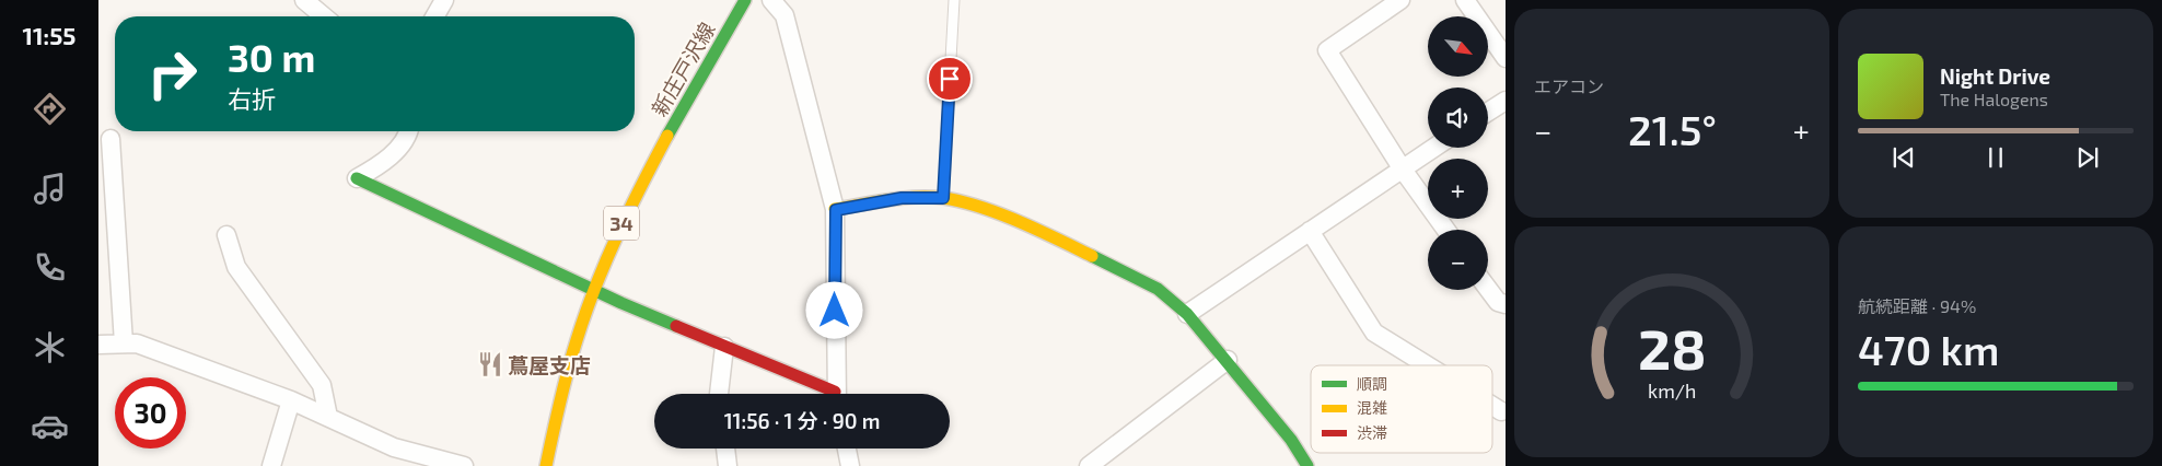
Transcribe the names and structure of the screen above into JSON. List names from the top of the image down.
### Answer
{
  "streets": {
    "street": ["新庄戸沢線", "34"]
  },
  "places": {
    "restaurant": ["蔦屋支店"]
  },
  "legend": ["順調", "混雑", "渋滞"],
  "north": "bottom right",
  "page": {
    "tabs": "11:55",
    "tile": [
      "エアコン",
      ["航続距離 · 94%", "470 km"]
    ],
    "map_buttons": ["+", "−"],
    "turn": ["30 m", "右折"],
    "song": ["Night Drive", "The Halogens"],
    "heat": ["−", "21.5°", "+"],
    "limit": "30",
    "trip": "11:56 · 1 分 · 90 m",
    "gauge": ["28", "km/h"]
  }
}
